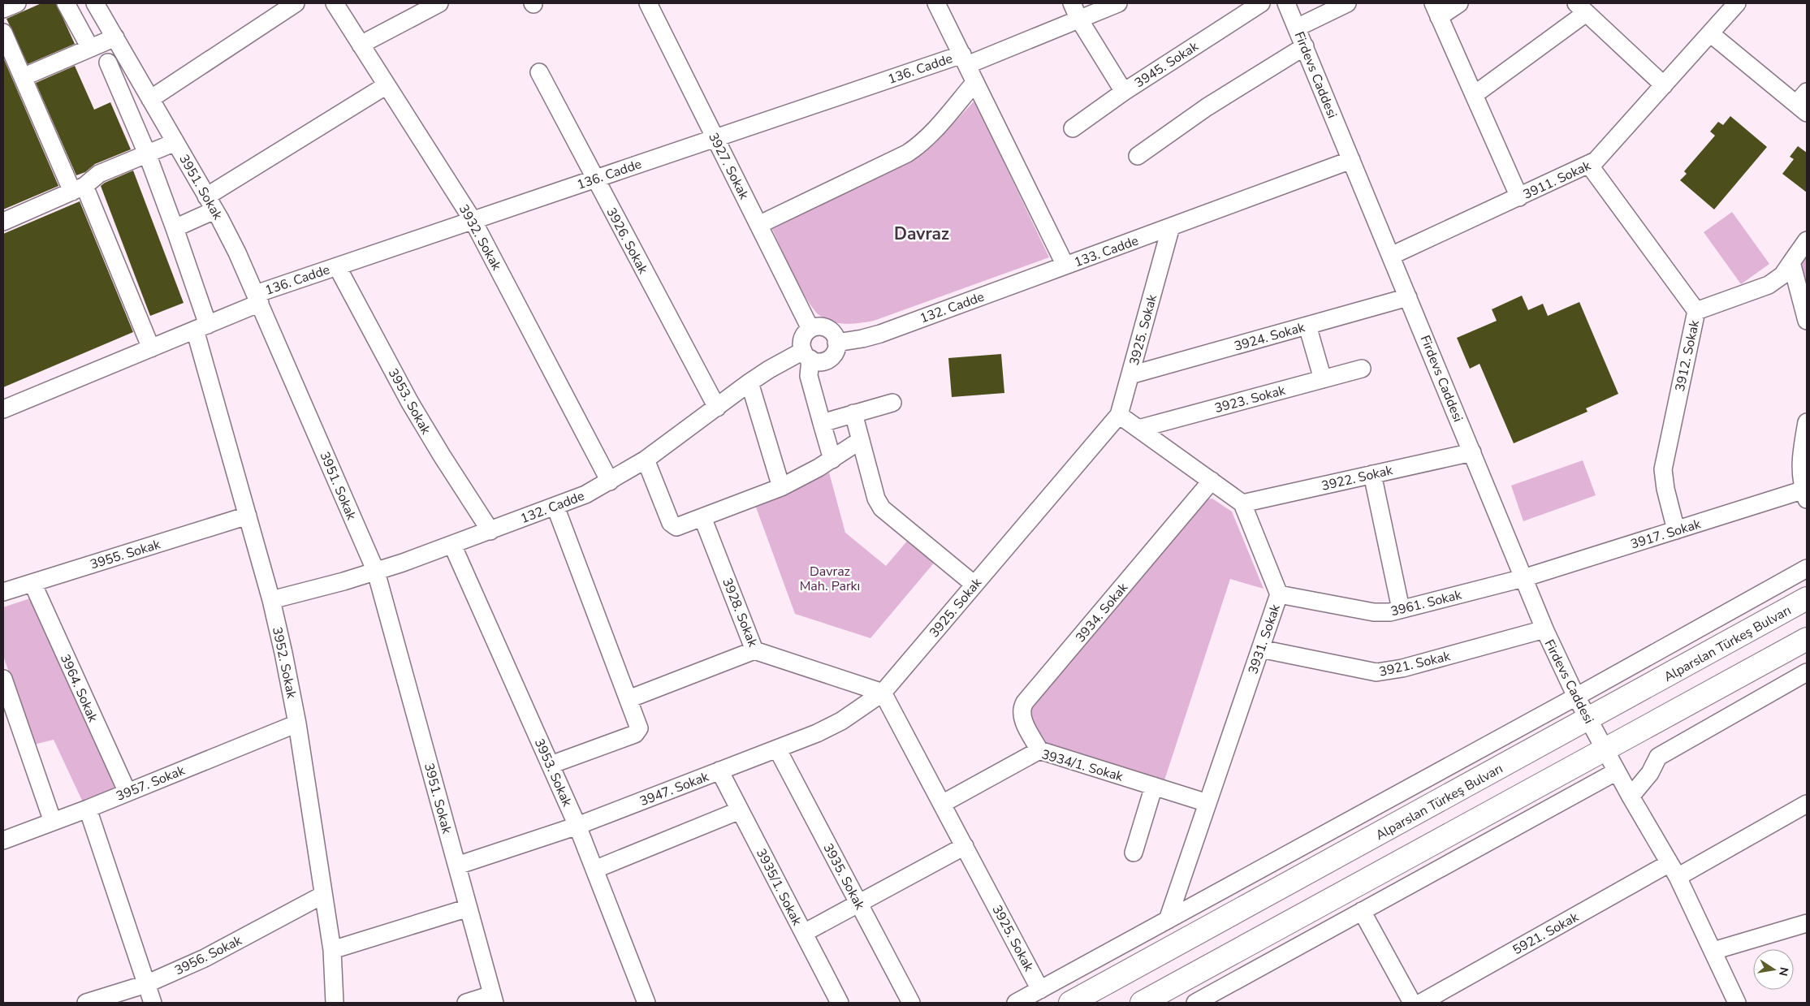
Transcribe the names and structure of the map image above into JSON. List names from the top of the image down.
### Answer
{
  "streets": {
    "highway": ["Alparslan Türkeş Bulvarı"],
    "street": [
      "3945. Sokak",
      "136. Cadde",
      "Firdevs Caddesi",
      "3927. Sokak",
      "3911. Sokak",
      "3951. Sokak",
      "3932. Sokak",
      "3926. Sokak",
      "133. Cadde",
      "132. Cadde",
      "3925. Sokak",
      "3924. Sokak",
      "3912. Sokak",
      "3923. Sokak",
      "3953. Sokak",
      "3922. Sokak",
      "3917. Sokak",
      "3955. Sokak",
      "3961. Sokak",
      "3928. Sokak",
      "3934. Sokak",
      "3931. Sokak",
      "3952. Sokak",
      "3921. Sokak",
      "3964. Sokak",
      "3934/1. Sokak",
      "3957. Sokak",
      "3947. Sokak",
      "3935. Sokak",
      "3935/1. Sokak",
      "5921. Sokak",
      "3956. Sokak"
    ]
  },
  "crossings": [
    ["136. Cadde", "3927. Sokak"],
    ["136. Cadde", "3951. Sokak"],
    ["136. Cadde", "3932. Sokak"],
    ["136. Cadde", "3926. Sokak"],
    ["136. Cadde", "133. Cadde"],
    ["136. Cadde", "3953. Sokak"],
    ["136. Cadde", "3952. Sokak"],
    ["Firdevs Caddesi", "3911. Sokak"],
    ["Firdevs Caddesi", "133. Cadde"],
    ["Firdevs Caddesi", "3924. Sokak"],
    ["Firdevs Caddesi", "3922. Sokak"],
    ["Firdevs Caddesi", "3917. Sokak"],
    ["Firdevs Caddesi", "3961. Sokak"],
    ["Firdevs Caddesi", "Alparslan Türkeş Bulvarı"],
    ["Firdevs Caddesi", "3921. Sokak"],
    ["Firdevs Caddesi", "5921. Sokak"],
    ["3927. Sokak", "132. Cadde"],
    ["3911. Sokak", "3912. Sokak"],
    ["3951. Sokak", "132. Cadde"],
    ["3951. Sokak", "3947. Sokak"],
    ["3932. Sokak", "132. Cadde"],
    ["3926. Sokak", "132. Cadde"],
    ["133. Cadde", "132. Cadde"],
    ["133. Cadde", "3925. Sokak"],
    ["132. Cadde", "3953. Sokak"],
    ["132. Cadde", "3952. Sokak"],
    ["3925. Sokak", "3924. Sokak"],
    ["3925. Sokak", "3928. Sokak"],
    ["3925. Sokak", "3934/1. Sokak"],
    ["3925. Sokak", "3947. Sokak"],
    ["3912. Sokak", "3917. Sokak"],
    ["3953. Sokak", "3947. Sokak"],
    ["3922. Sokak", "3931. Sokak"],
    ["3917. Sokak", "3961. Sokak"],
    ["3955. Sokak", "3952. Sokak"],
    ["3955. Sokak", "3964. Sokak"],
    ["3961. Sokak", "3931. Sokak"],
    ["3928. Sokak", "3947. Sokak"],
    ["3934. Sokak", "3934/1. Sokak"],
    ["3931. Sokak", "3921. Sokak"],
    ["3931. Sokak", "3934/1. Sokak"],
    ["3952. Sokak", "3957. Sokak"],
    ["3952. Sokak", "3956. Sokak"],
    ["3964. Sokak", "3957. Sokak"],
    ["3947. Sokak", "3935. Sokak"],
    ["3947. Sokak", "3935/1. Sokak"]
  ],
  "districts": ["Davraz"],
  "parks": ["Davraz Mah. Parkı"],
  "north": "right"
}
